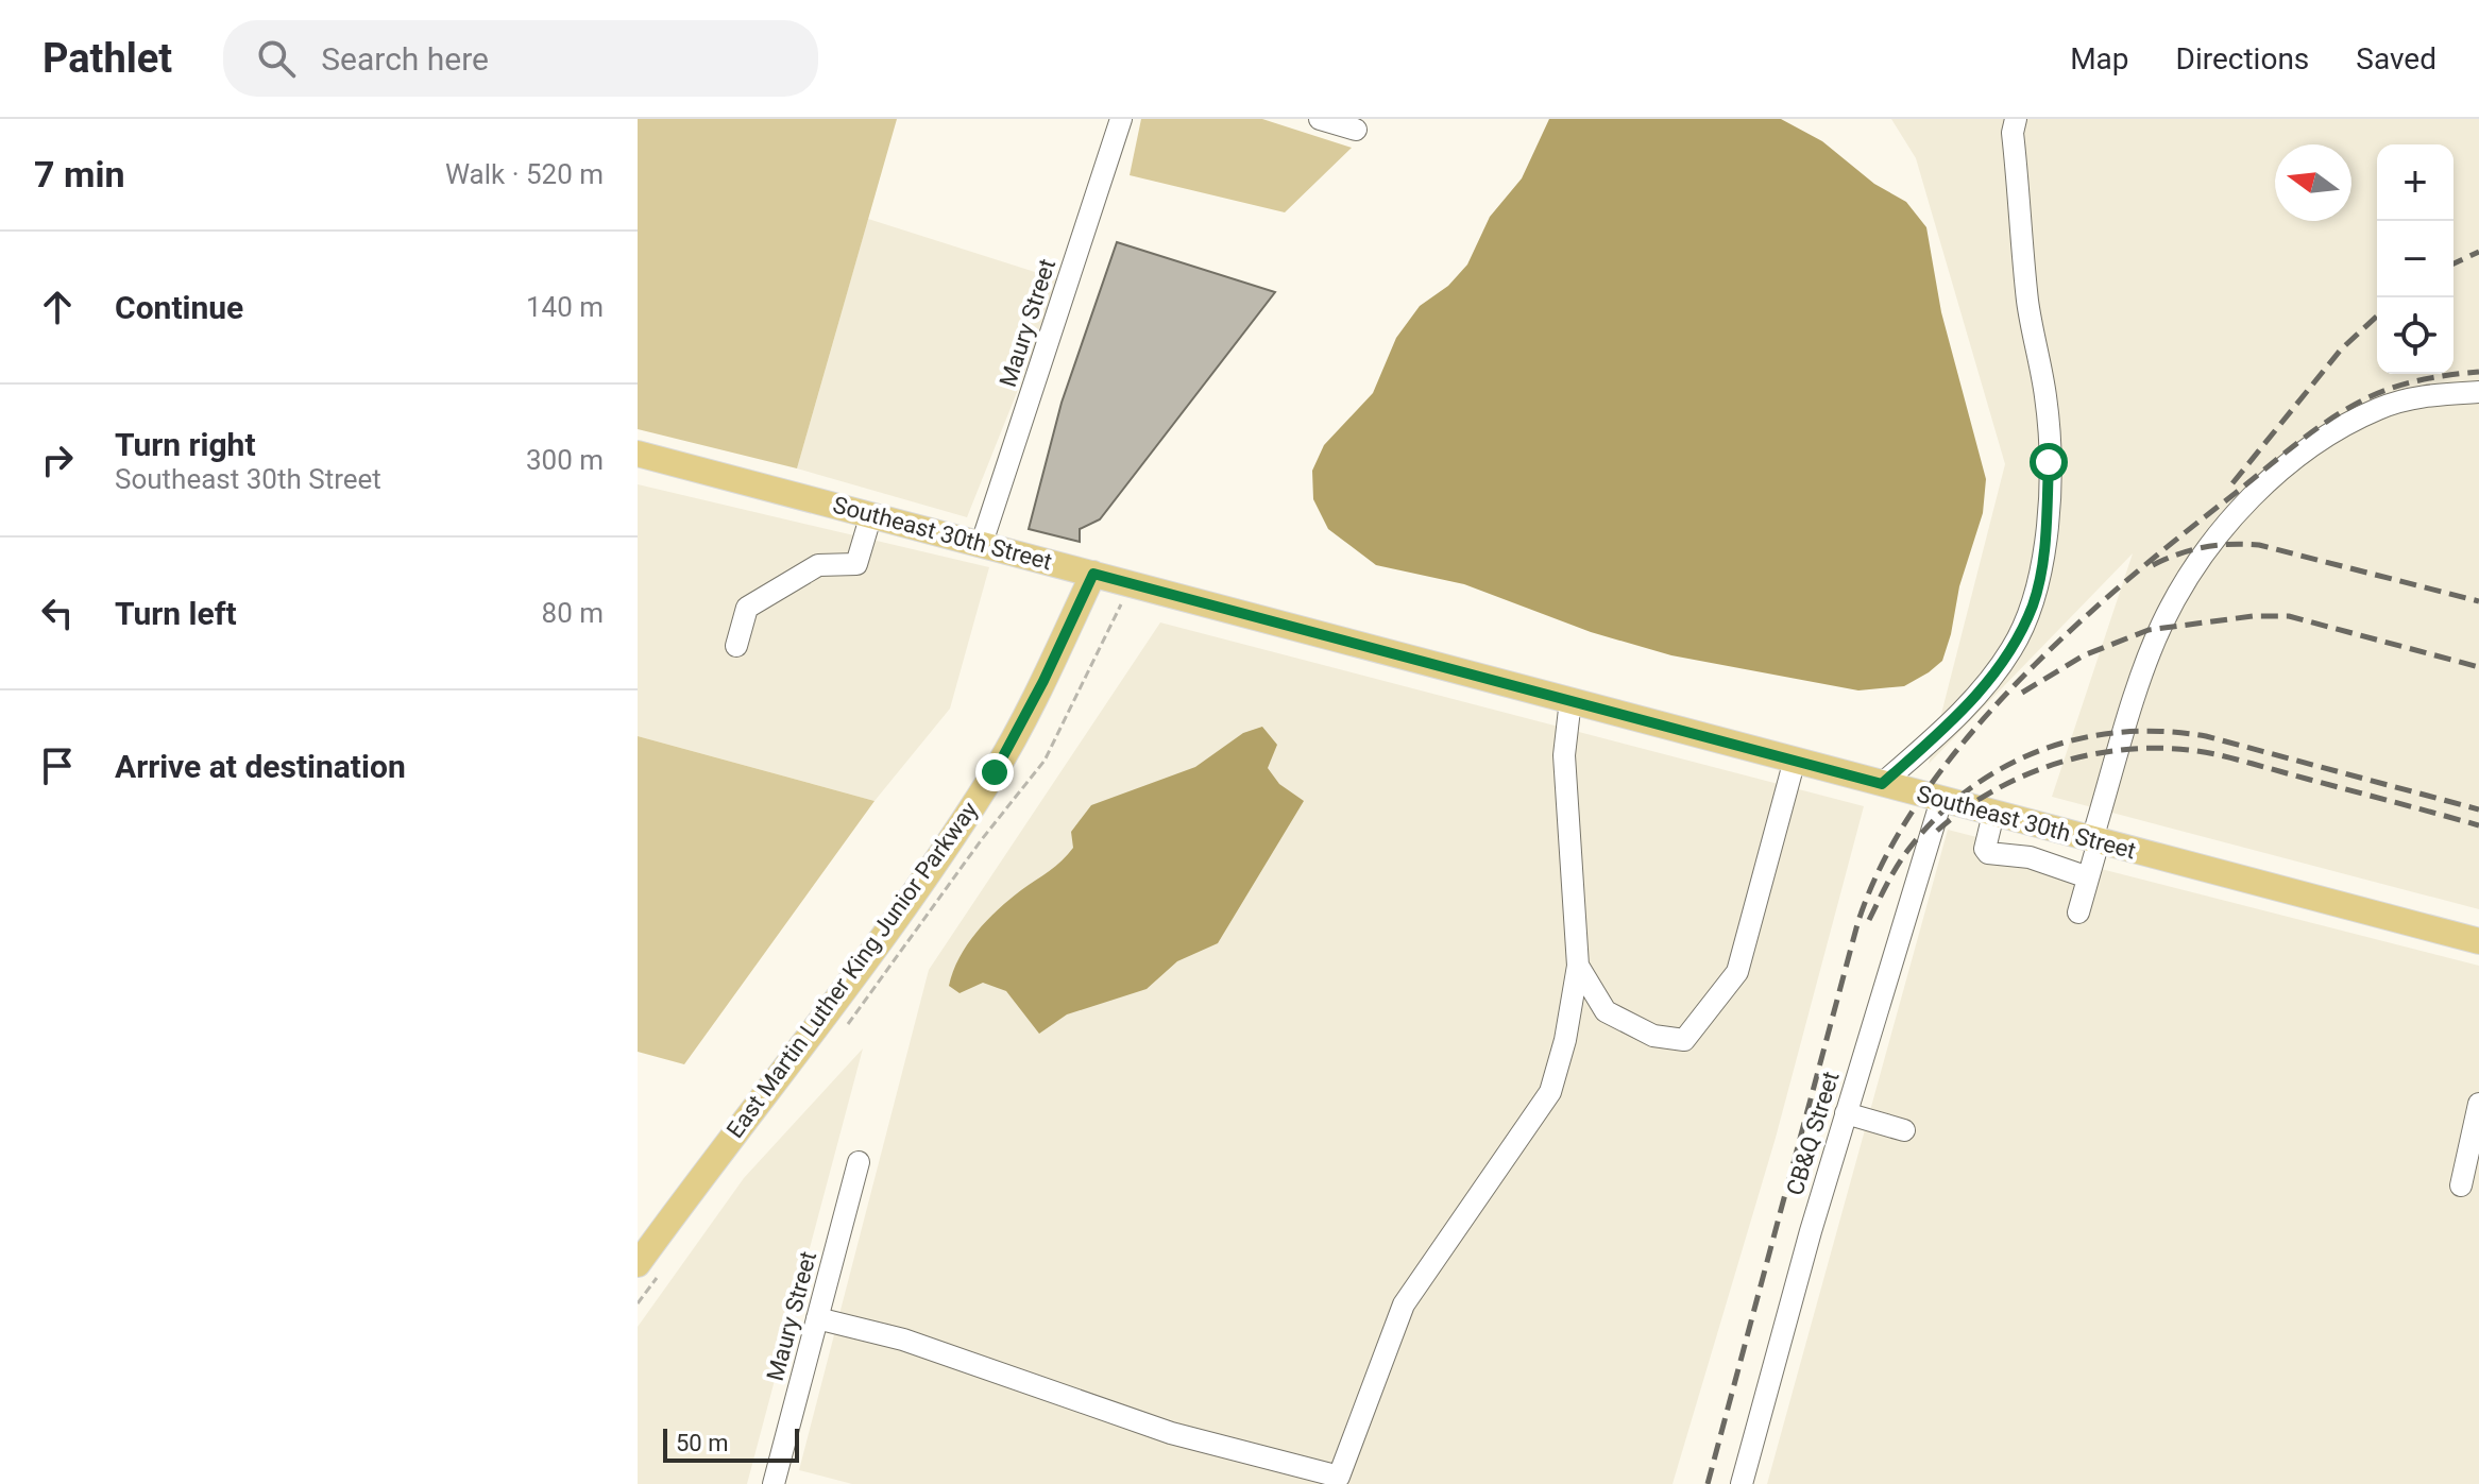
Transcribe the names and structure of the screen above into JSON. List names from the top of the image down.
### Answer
{
  "streets": {
    "main road": ["Southeast 30th Street", "East Martin Luther King Junior Parkway"],
    "street": ["Maury Street", "CB&Q Street"]
  },
  "crossings": [
    ["Maury Street", "Southeast 30th Street"],
    ["Southeast 30th Street", "East Martin Luther King Junior Parkway"],
    ["Southeast 30th Street", "CB&Q Street"]
  ],
  "scale_bar": "50 m",
  "north": "left",
  "page": {
    "header": "Pathlet",
    "search": "Search here",
    "nav": ["Map", "Directions", "Saved"],
    "heading": ["7 min", "Walk · 520 m"],
    "map_buttons": ["+", "−"],
    "list": [
      ["Continue", "140 m"],
      ["Turn right", "Southeast 30th Street", "300 m"],
      ["Turn left", "80 m"],
      "Arrive at destination"
    ],
    "scale": "50 m"
  }
}
